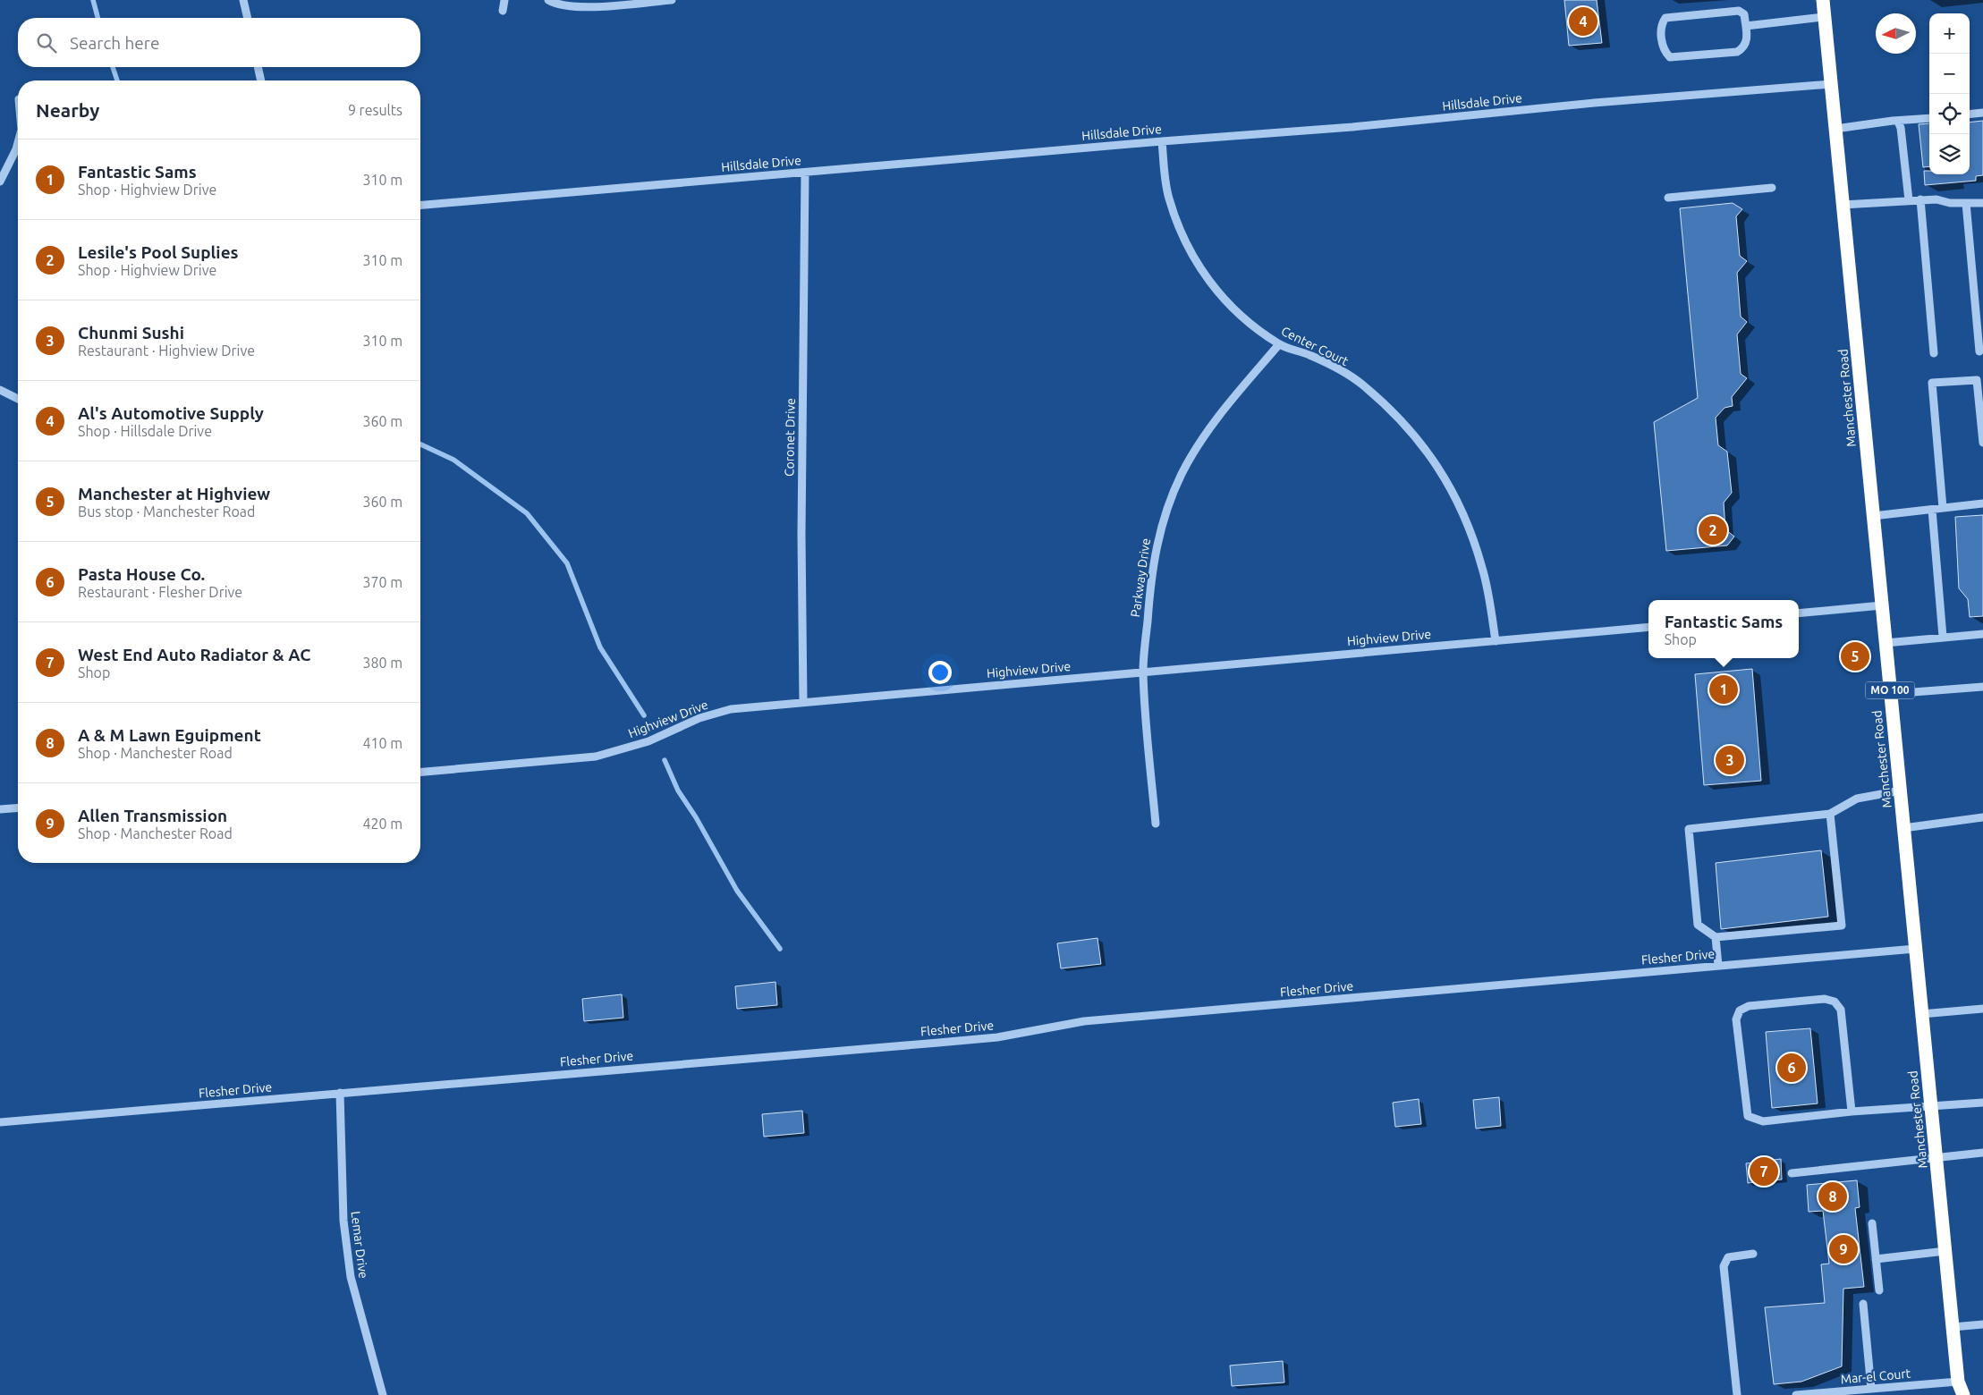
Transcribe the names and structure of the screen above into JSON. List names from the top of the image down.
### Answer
{
  "streets": {
    "highway": ["Manchester Road", "MO 100"],
    "street": [
      "Hillsdale Drive",
      "Center Court",
      "Coronet Drive",
      "Parkway Drive",
      "Highview Drive",
      "Flesher Drive",
      "Lemar Drive",
      "Mar-el Court"
    ]
  },
  "crossings": [
    ["Hillsdale Drive", "Center Court"],
    ["Hillsdale Drive", "Manchester Road"],
    ["Hillsdale Drive", "Coronet Drive"],
    ["Center Court", "Parkway Drive"],
    ["Center Court", "Highview Drive"],
    ["Manchester Road", "Flesher Drive"],
    ["Manchester Road", "Mar-el Court"],
    ["Coronet Drive", "Highview Drive"],
    ["Parkway Drive", "Highview Drive"],
    ["Flesher Drive", "Lemar Drive"]
  ],
  "north": "left",
  "page": {
    "pins": [
      "4",
      "2",
      "5",
      "1",
      "3",
      "6",
      "7",
      "8",
      "9"
    ],
    "map_buttons": ["+", "−"],
    "search": "Search here",
    "heading": ["Nearby", "9 results"],
    "list": [
      {
        "mark": "1",
        "name": "Fantastic Sams",
        "note": "Shop · Highview Drive",
        "value": "310 m"
      },
      {
        "mark": "2",
        "name": "Lesile's Pool Suplies",
        "note": "Shop · Highview Drive",
        "value": "310 m"
      },
      {
        "mark": "3",
        "name": "Chunmi Sushi",
        "note": "Restaurant · Highview Drive",
        "value": "310 m"
      },
      {
        "mark": "4",
        "name": "Al's Automotive Supply",
        "note": "Shop · Hillsdale Drive",
        "value": "360 m"
      },
      {
        "mark": "5",
        "name": "Manchester at Highview",
        "note": "Bus stop · Manchester Road",
        "value": "360 m"
      },
      {
        "mark": "6",
        "name": "Pasta House Co.",
        "note": "Restaurant · Flesher Drive",
        "value": "370 m"
      },
      {
        "mark": "7",
        "name": "West End Auto Radiator & AC",
        "note": "Shop",
        "value": "380 m"
      },
      {
        "mark": "8",
        "name": "A & M Lawn Eguipment",
        "note": "Shop · Manchester Road",
        "value": "410 m"
      },
      {
        "mark": "9",
        "name": "Allen Transmission",
        "note": "Shop · Manchester Road",
        "value": "420 m"
      }
    ],
    "popup": ["Fantastic Sams", "Shop"]
  }
}
